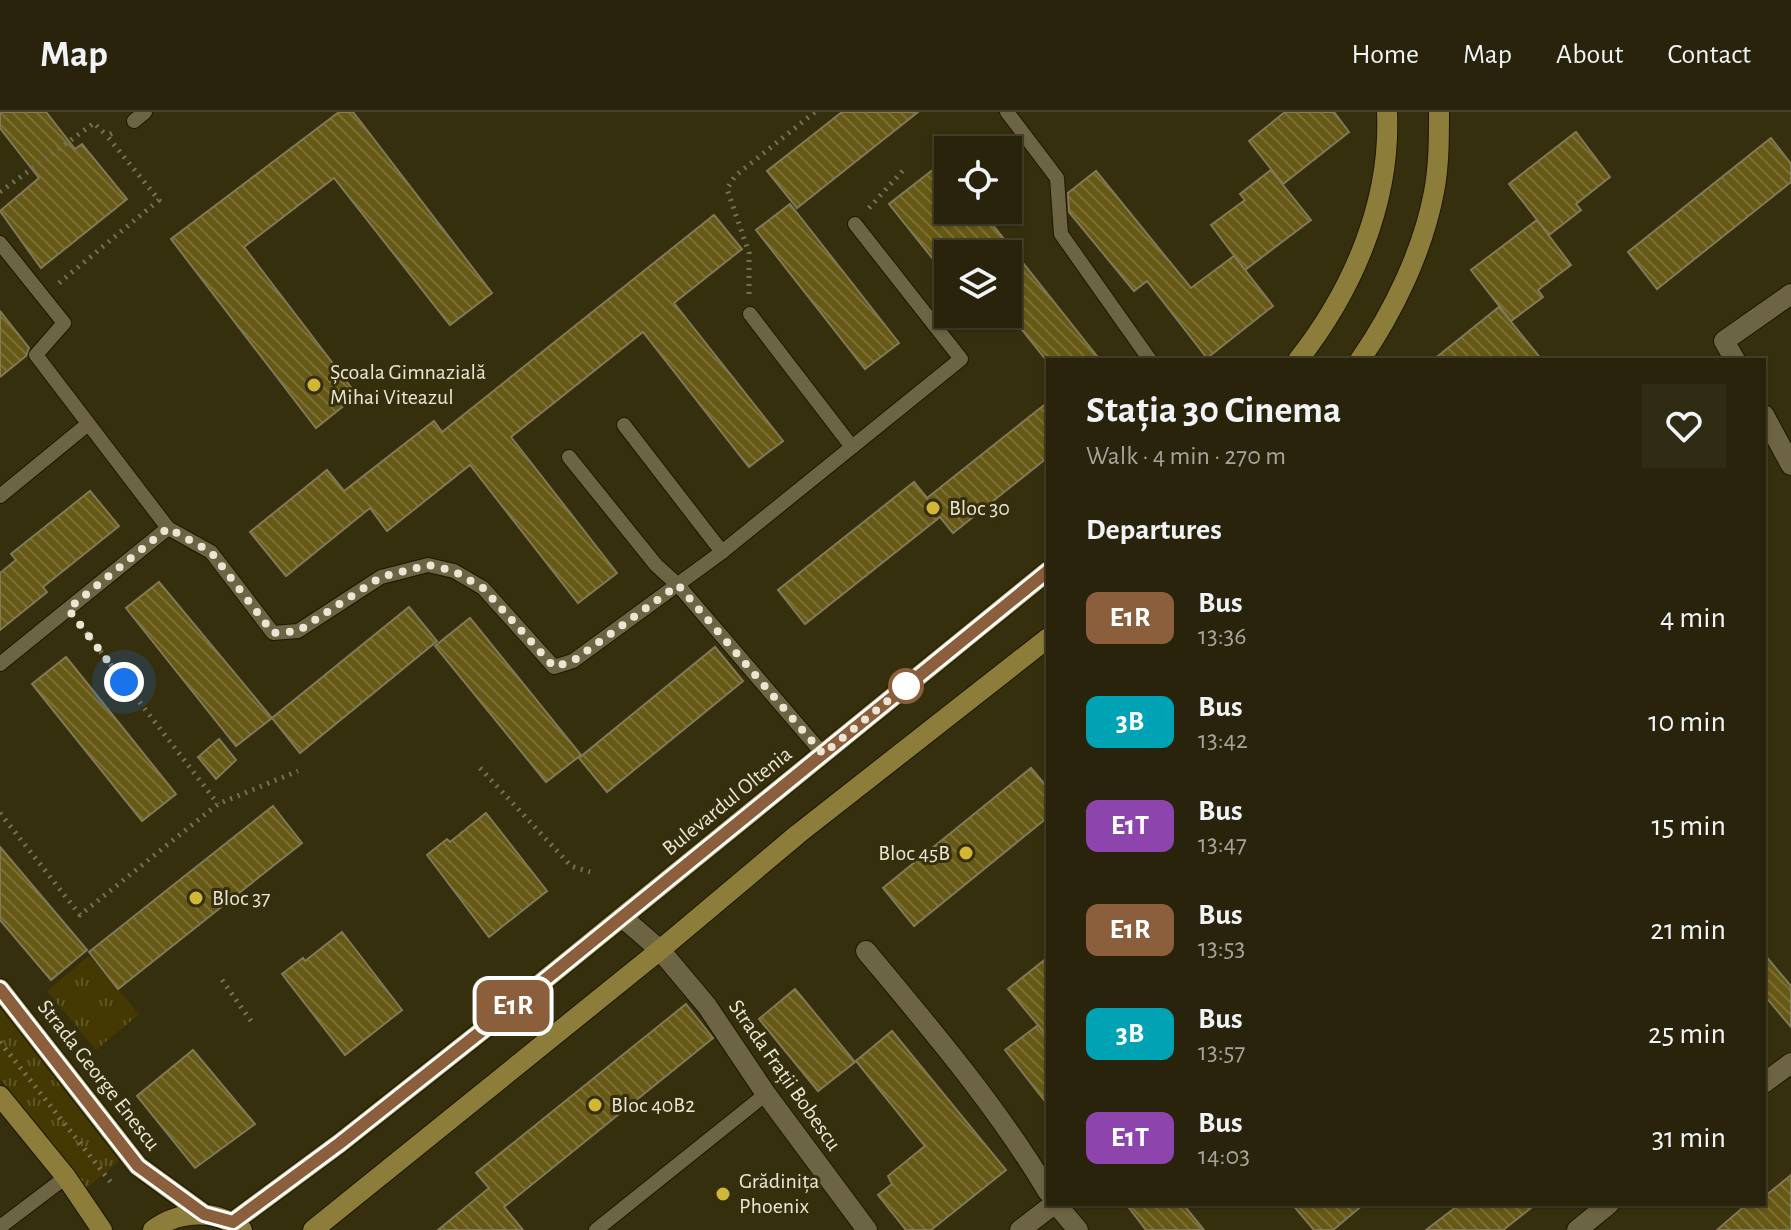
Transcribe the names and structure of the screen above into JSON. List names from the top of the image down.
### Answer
{
  "streets": {
    "street": ["Bulevardul Oltenia", "Strada George Enescu", "Strada Frații Bobescu"]
  },
  "places": [
    "Școala Gimnazială Mihai Viteazul",
    "Bloc 30",
    "Bloc 45B",
    "Bloc 37",
    "Bloc 40B2",
    "Grădinița Phoenix"
  ],
  "lines": ["bus line E1R"],
  "page": {
    "header": "Map",
    "nav": [
      "Home",
      "Map",
      "About",
      "Contact"
    ],
    "on_map": "E1R",
    "heading": [
      ["Stația 30 Cinema", "Walk · 4 min · 270 m"],
      "Departures"
    ],
    "list": [
      {
        "mark": "E1R",
        "name": "Bus",
        "note": "13:36",
        "value": "4 min"
      },
      {
        "mark": "3B",
        "name": "Bus",
        "note": "13:42",
        "value": "10 min"
      },
      {
        "mark": "E1T",
        "name": "Bus",
        "note": "13:47",
        "value": "15 min"
      },
      {
        "mark": "E1R",
        "name": "Bus",
        "note": "13:53",
        "value": "21 min"
      },
      {
        "mark": "3B",
        "name": "Bus",
        "note": "13:57",
        "value": "25 min"
      },
      {
        "mark": "E1T",
        "name": "Bus",
        "note": "14:03",
        "value": "31 min"
      }
    ]
  }
}
